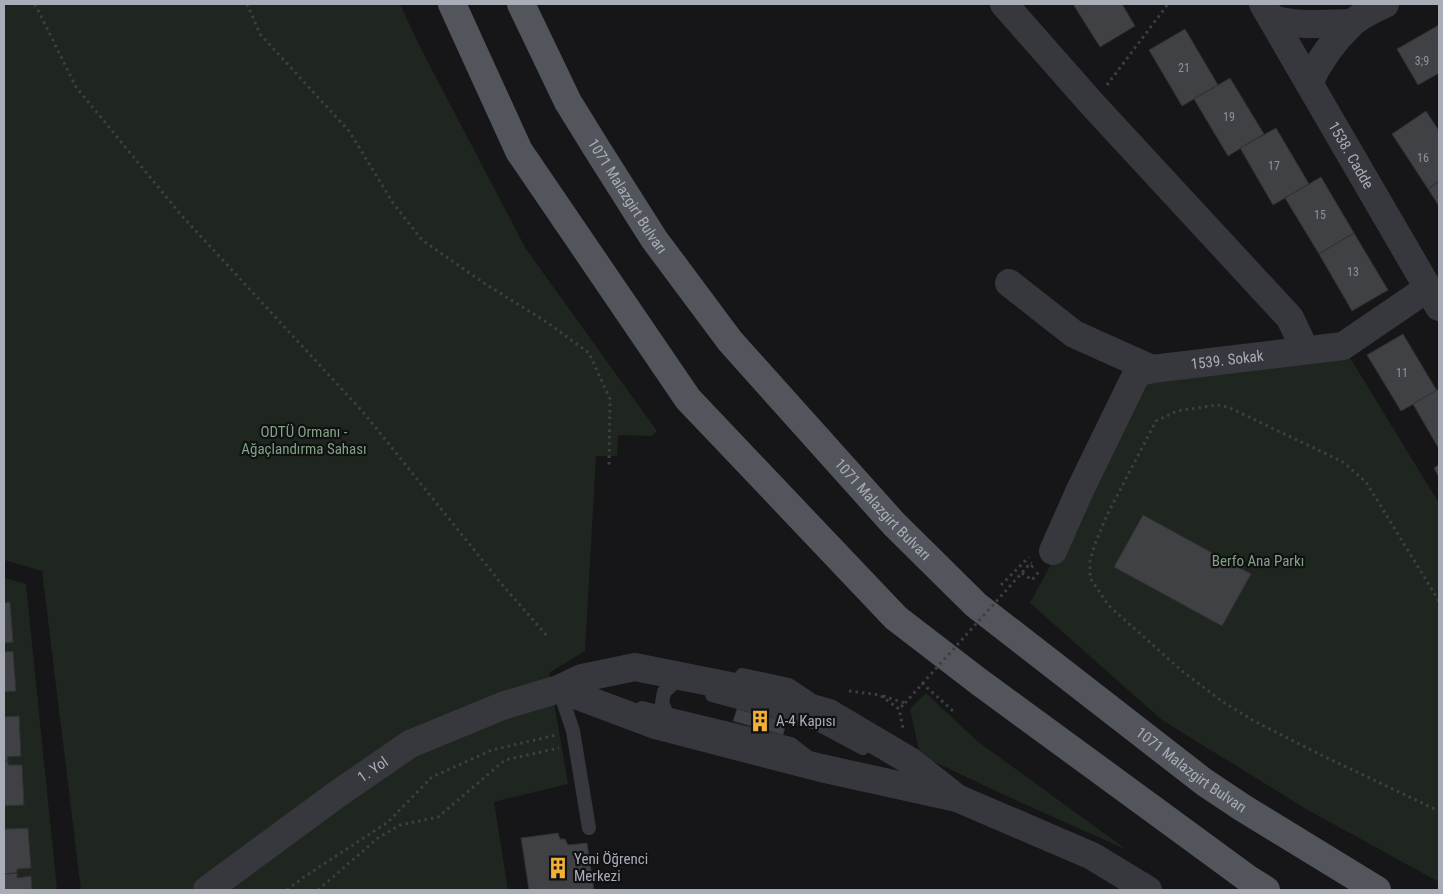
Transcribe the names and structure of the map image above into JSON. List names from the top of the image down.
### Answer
{
  "streets": {
    "main road": ["1071 Malazgirt Bulvarı"],
    "street": ["1538. Cadde", "1539. Sokak", "1. Yol"]
  },
  "crossings": [
    ["1538. Cadde", "1539. Sokak"]
  ],
  "parks": ["ODTÜ Ormanı - Ağaçlandırma Sahası", "Berfo Ana Parkı"],
  "places": {
    "building": ["A-4 Kapısı", "Yeni Öğrenci Merkezi"]
  },
  "house_numbers": [
    "3;9",
    "21",
    "19",
    "16",
    "17",
    "15",
    "13",
    "11"
  ]
}
